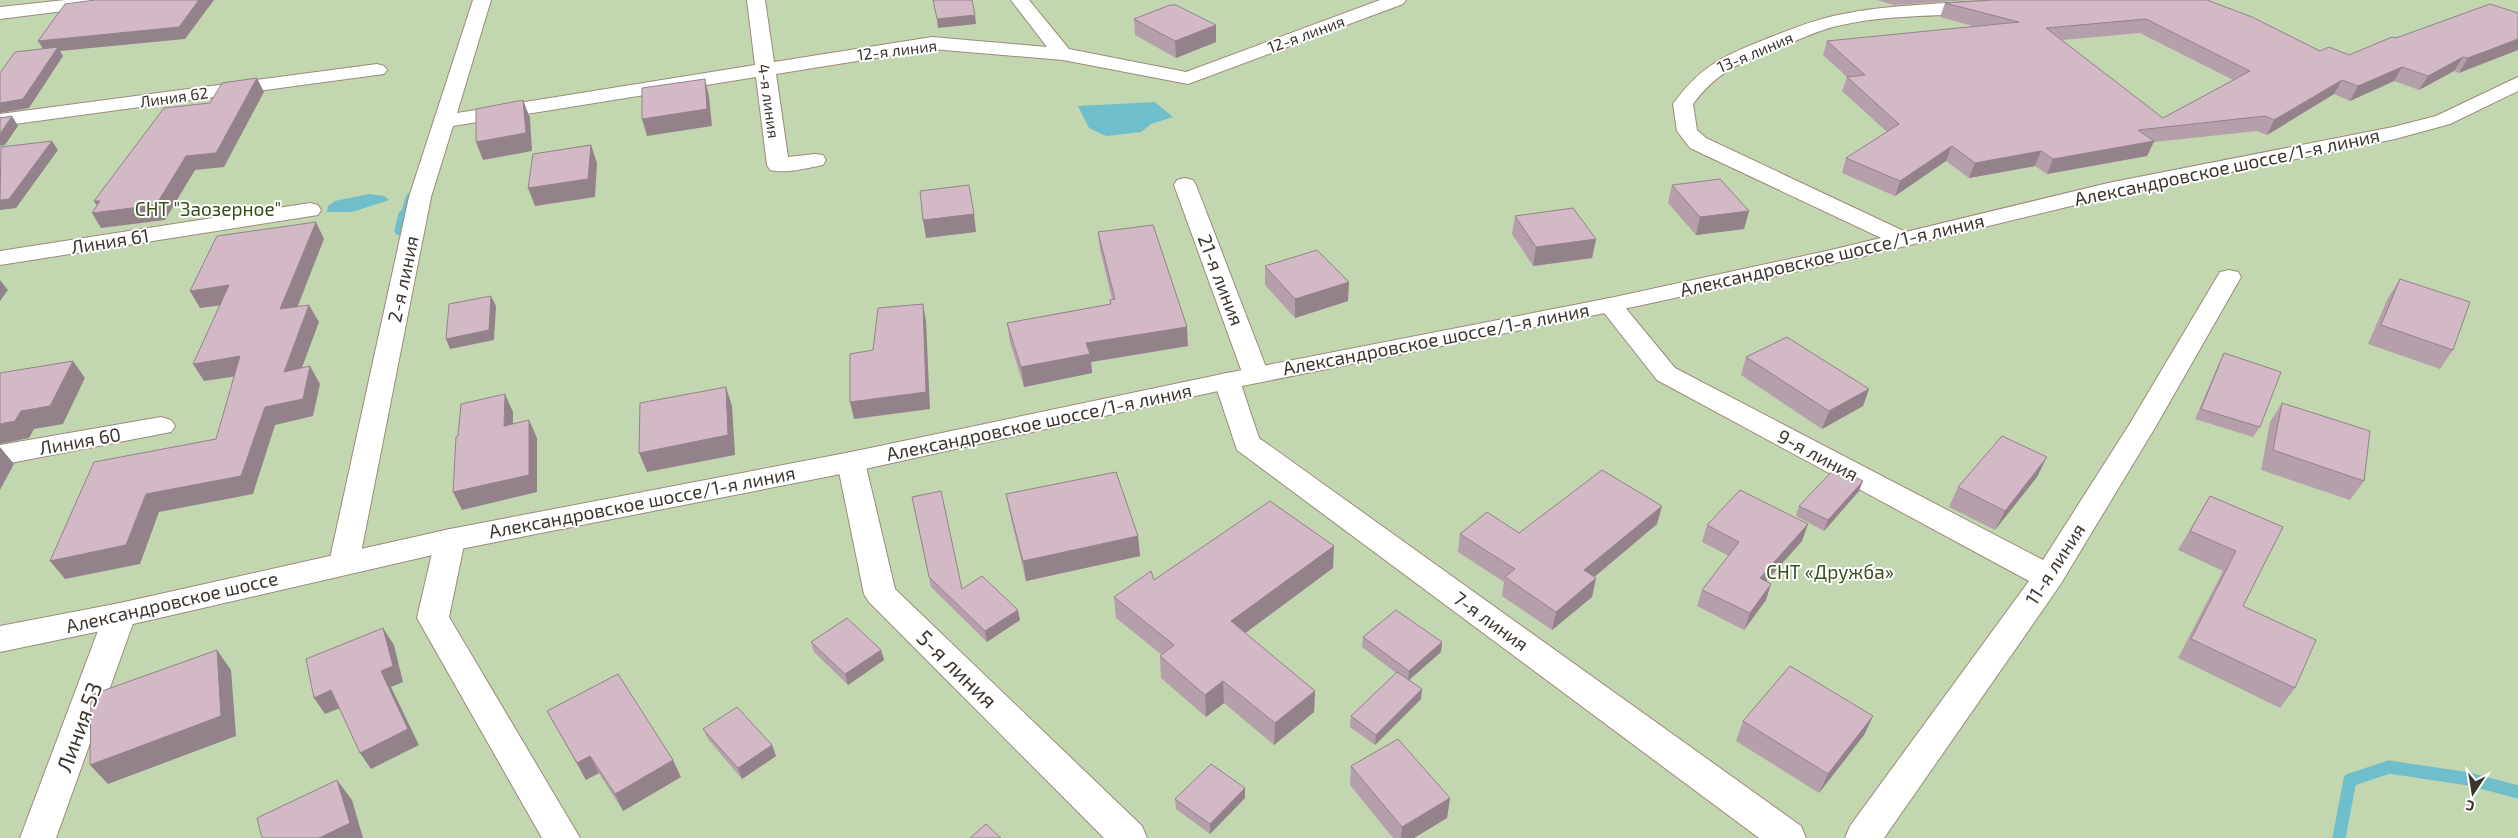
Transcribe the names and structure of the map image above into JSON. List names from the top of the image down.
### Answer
{
  "streets": {
    "street": [
      "12-я линия",
      "13-я линия",
      "Линия 62",
      "4-я линия",
      "Александровское шоссе/1-я линия",
      "Линия 61",
      "2-я линия",
      "21-я линия",
      "Линия 60",
      "9-я линия",
      "11-я линия",
      "Александровское шоссе",
      "7-я линия",
      "5-я линия",
      "Линия 53"
    ]
  },
  "crossings": [
    ["12-я линия", "4-я линия"],
    ["12-я линия", "2-я линия"],
    ["13-я линия", "Александровское шоссе/1-я линия"],
    ["Александровское шоссе/1-я линия", "2-я линия"],
    ["Александровское шоссе/1-я линия", "21-я линия"],
    ["Александровское шоссе/1-я линия", "9-я линия"],
    ["Александровское шоссе/1-я линия", "Александровское шоссе"],
    ["Александровское шоссе/1-я линия", "7-я линия"],
    ["Александровское шоссе/1-я линия", "5-я линия"],
    ["2-я линия", "Александровское шоссе"],
    ["21-я линия", "7-я линия"],
    ["9-я линия", "11-я линия"],
    ["Александровское шоссе", "Линия 53"]
  ],
  "parks": ["СНТ \"Заозерное\"", "СНТ «Дружба»"],
  "north": "bottom"
}
